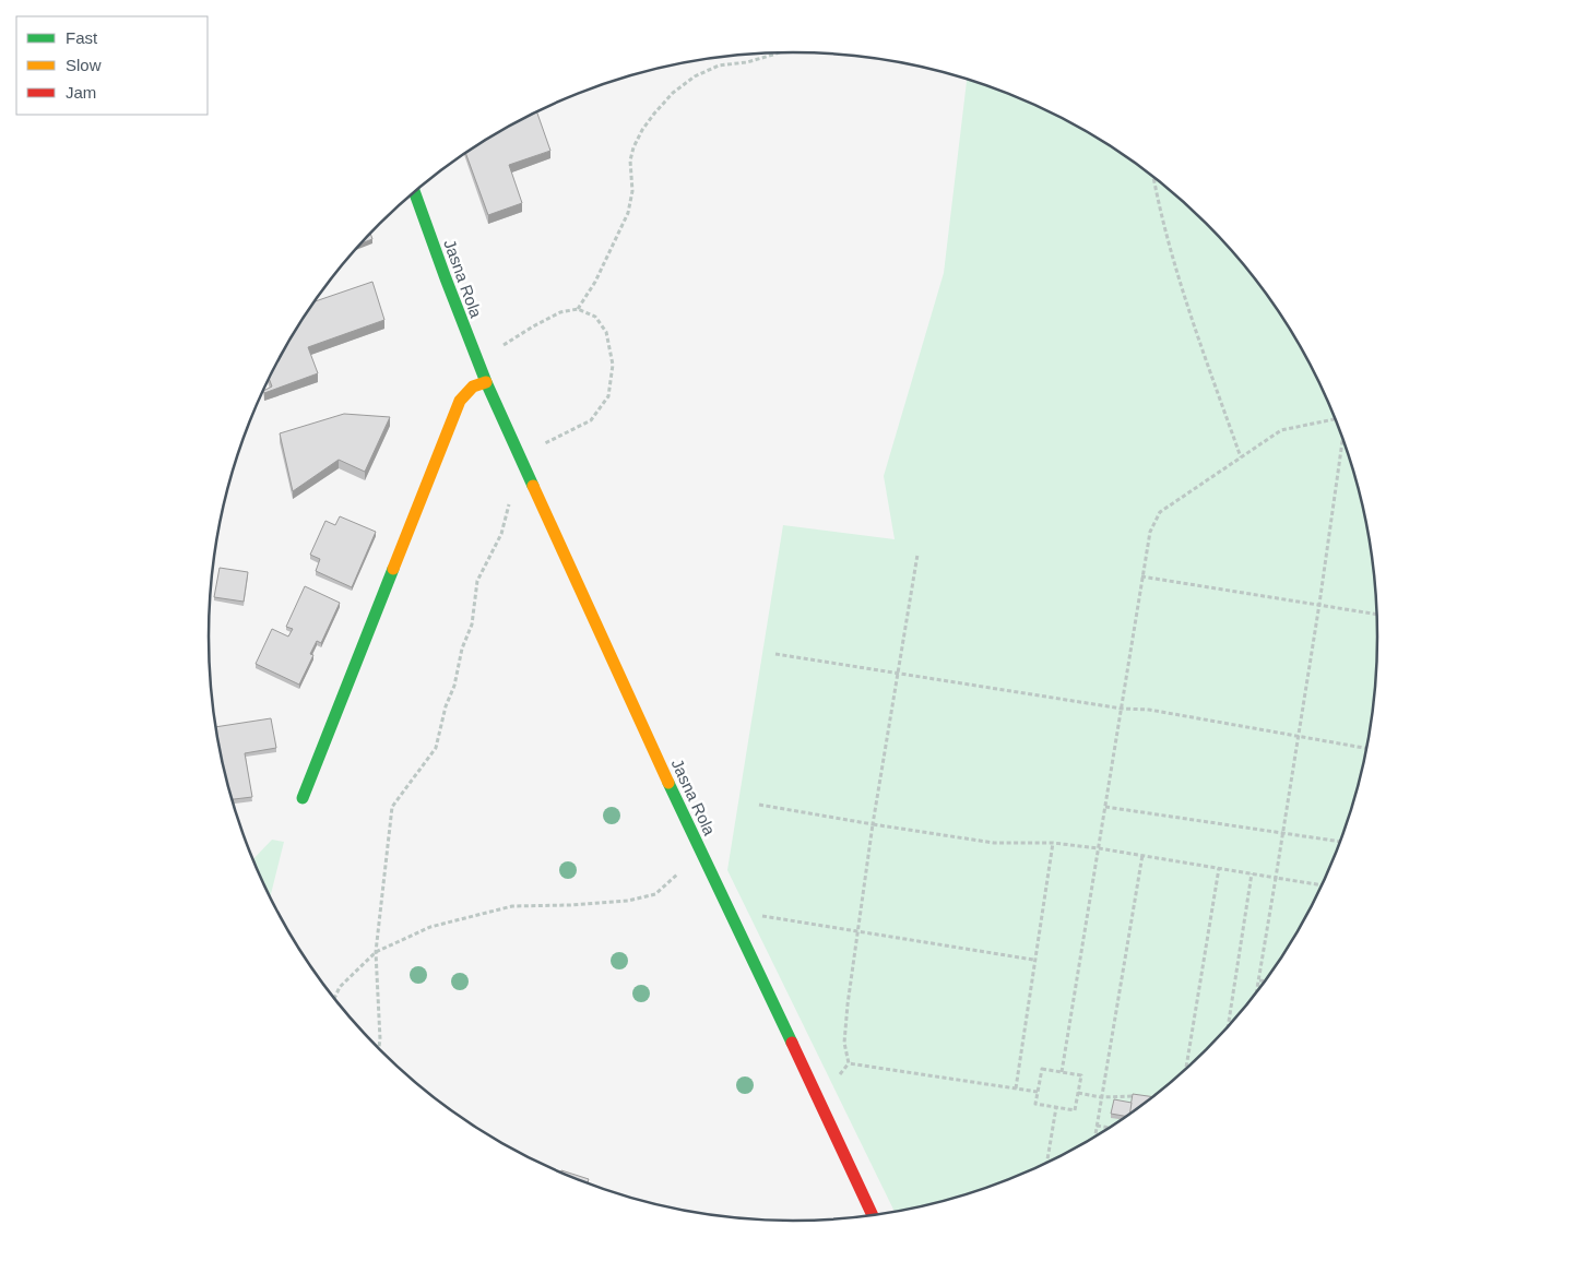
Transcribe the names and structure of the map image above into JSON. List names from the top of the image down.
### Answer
{
  "streets": {
    "street": ["Jasna Rola"]
  },
  "legend": ["Fast", "Slow", "Jam"]
}
